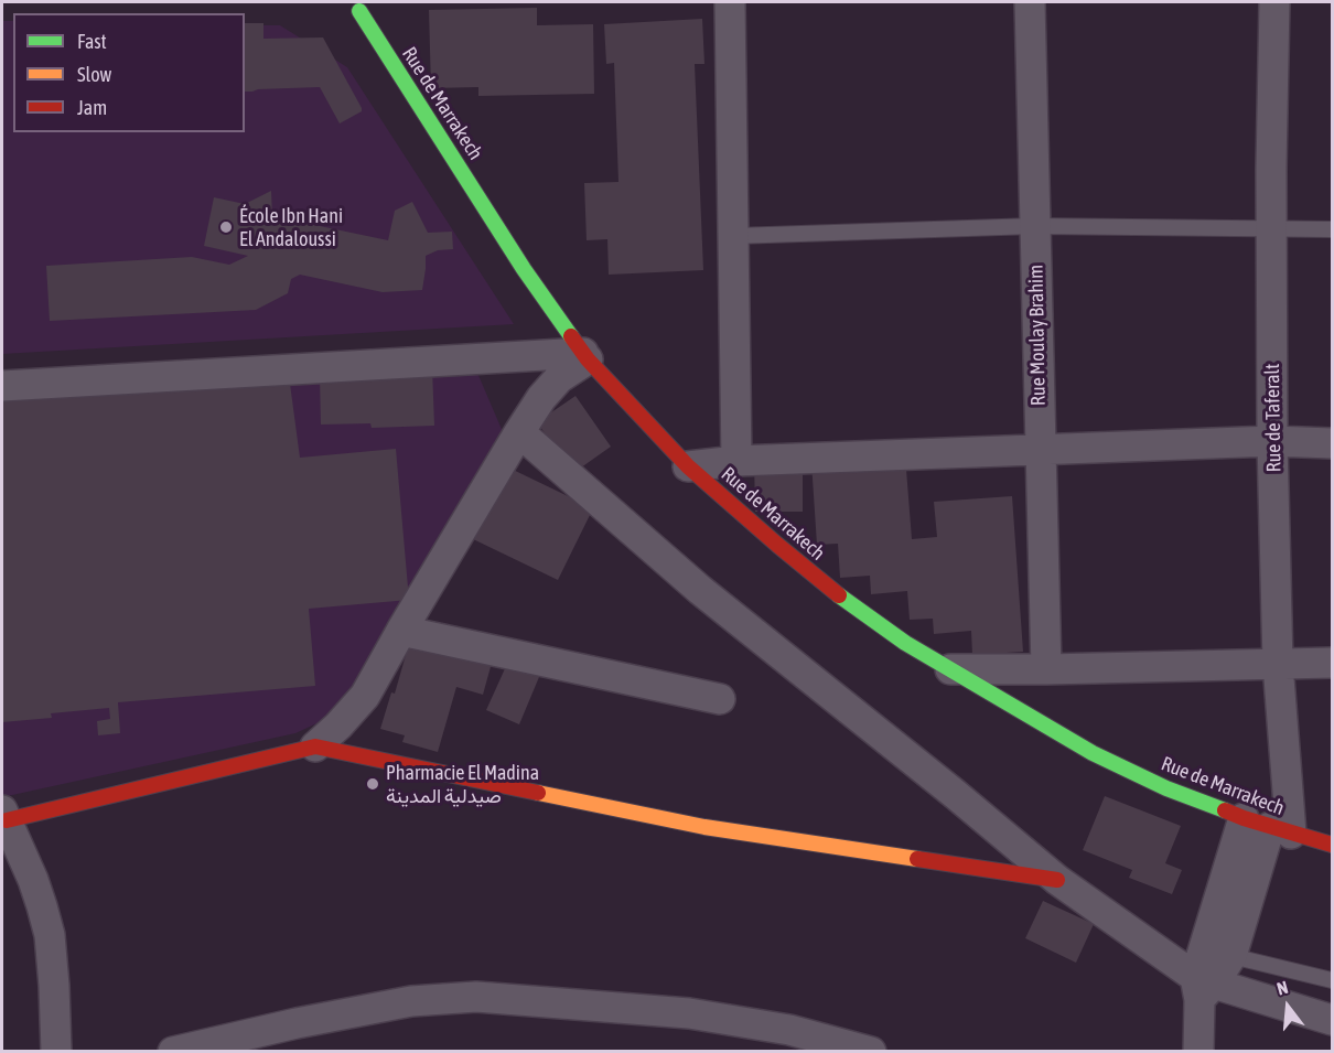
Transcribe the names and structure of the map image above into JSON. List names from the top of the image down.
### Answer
{
  "streets": {
    "street": ["Rue de Marrakech", "Rue Moulay Brahim", "Rue de Taferalt"]
  },
  "crossings": [
    ["Rue de Marrakech", "Rue de Taferalt"]
  ],
  "places": ["École Ibn Hani El Andaloussi", "Pharmacie El Madina صيدلية المدينة"],
  "legend": ["Fast", "Slow", "Jam"],
  "north": "top"
}
